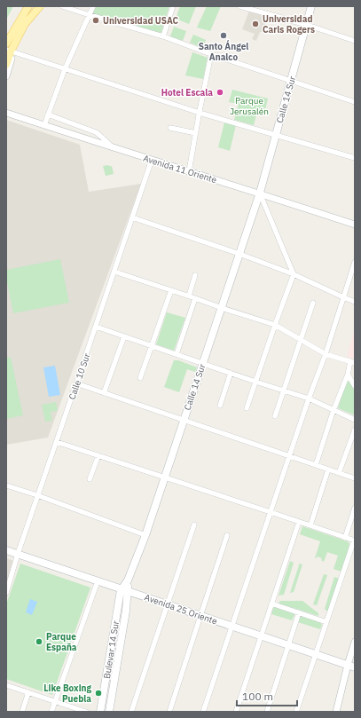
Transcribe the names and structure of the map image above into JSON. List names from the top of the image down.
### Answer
{
  "streets": {
    "main road": ["Calle 14 Sur", "Avenida 25 Oriente", "Bulevar 14 Sur"],
    "street": ["Avenida 11 Oriente", "Calle 10 Sur"]
  },
  "crossings": [
    ["Calle 14 Sur", "Avenida 11 Oriente"],
    ["Calle 14 Sur", "Avenida 25 Oriente"],
    ["Calle 14 Sur", "Bulevar 14 Sur"],
    ["Avenida 11 Oriente", "Calle 10 Sur"],
    ["Calle 10 Sur", "Avenida 25 Oriente"],
    ["Avenida 25 Oriente", "Bulevar 14 Sur"]
  ],
  "parks": ["Parque Jerusalén"],
  "places": [
    "Universidad USAC",
    "Universidad Carls Rogers",
    "Santo Ángel Analco",
    "Hotel Escala",
    "Parque España",
    "Like Boxing Puebla"
  ],
  "scale_bar": "100 m"
}
